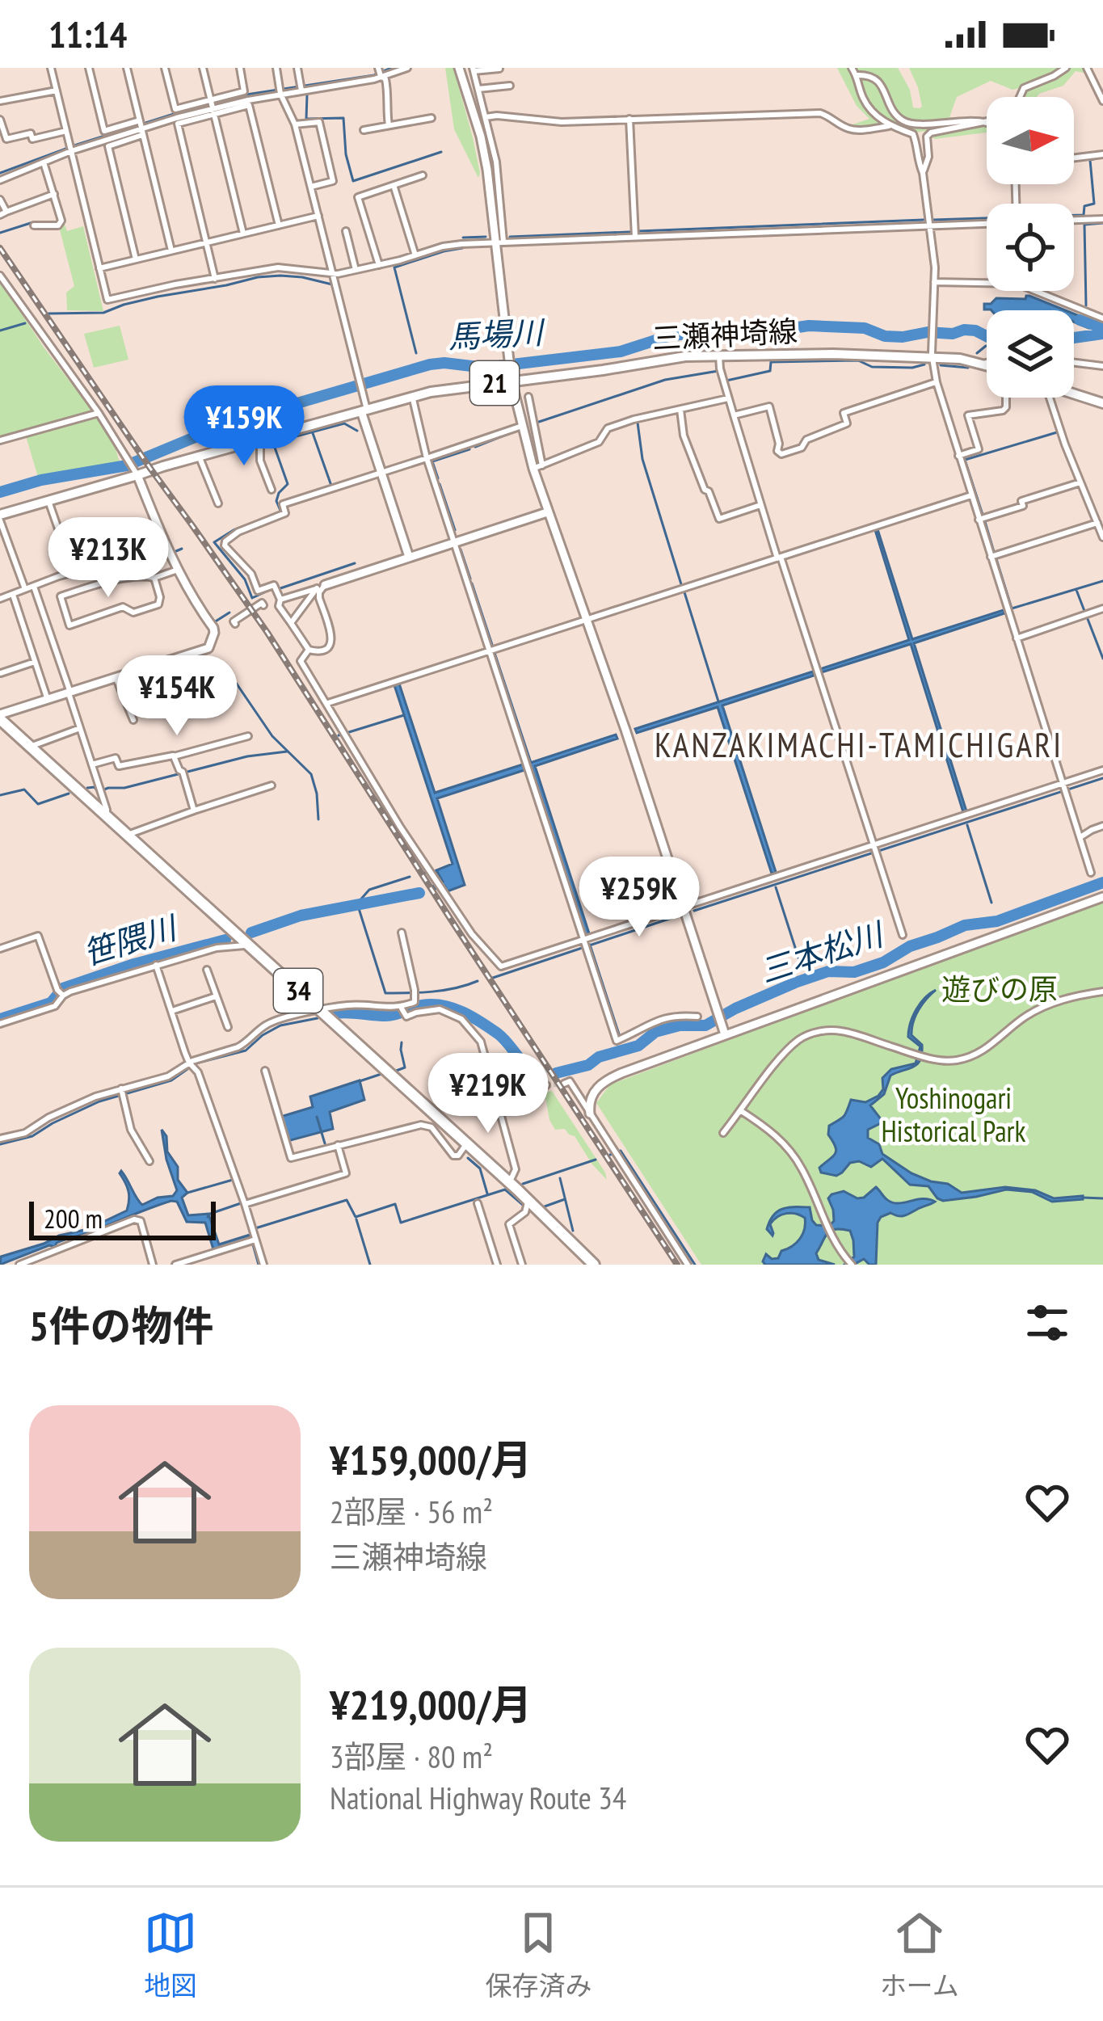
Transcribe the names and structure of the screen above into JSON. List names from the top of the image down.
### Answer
{
  "streets": {
    "highway": ["34"],
    "main road": ["三瀬神埼線", "21"]
  },
  "districts": ["KANZAKIMACHI-TAMICHIGARI"],
  "water": ["馬場川", "笹隈川", "三本松川"],
  "parks": ["遊びの原", "Yoshinogari Historical Park"],
  "scale_bar": "200 m",
  "north": "right",
  "page": {
    "status": "11:14",
    "price": [
      "¥159K",
      "¥213K",
      "¥154K",
      "¥259K",
      "¥219K"
    ],
    "scale": "200 m",
    "heading": "5件の物件",
    "list": [
      {
        "name": "¥159,000/月",
        "note": "2部屋 · 56 m² · 三瀬神埼線"
      },
      {
        "name": "¥219,000/月",
        "note": "3部屋 · 80 m² · National Highway Route 34"
      }
    ],
    "tabs": ["地図", "保存済み", "ホーム"]
  }
}
